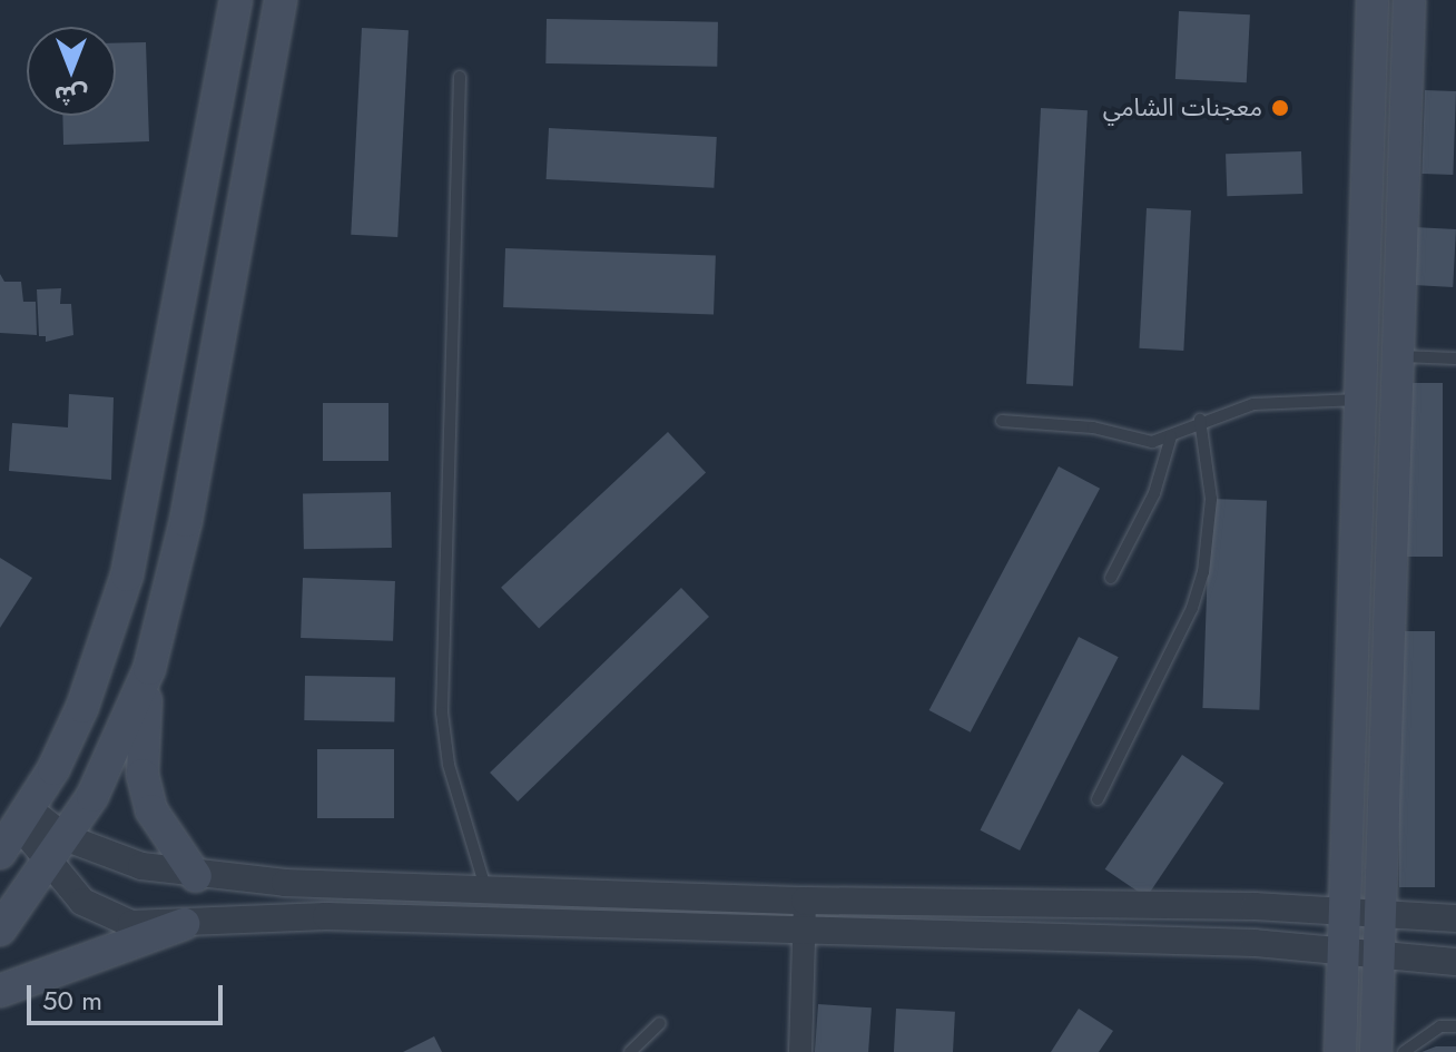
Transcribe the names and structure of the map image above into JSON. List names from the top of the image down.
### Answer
{
  "places": ["معجنات الشامي"],
  "scale_bar": "50 m",
  "north": "bottom"
}
